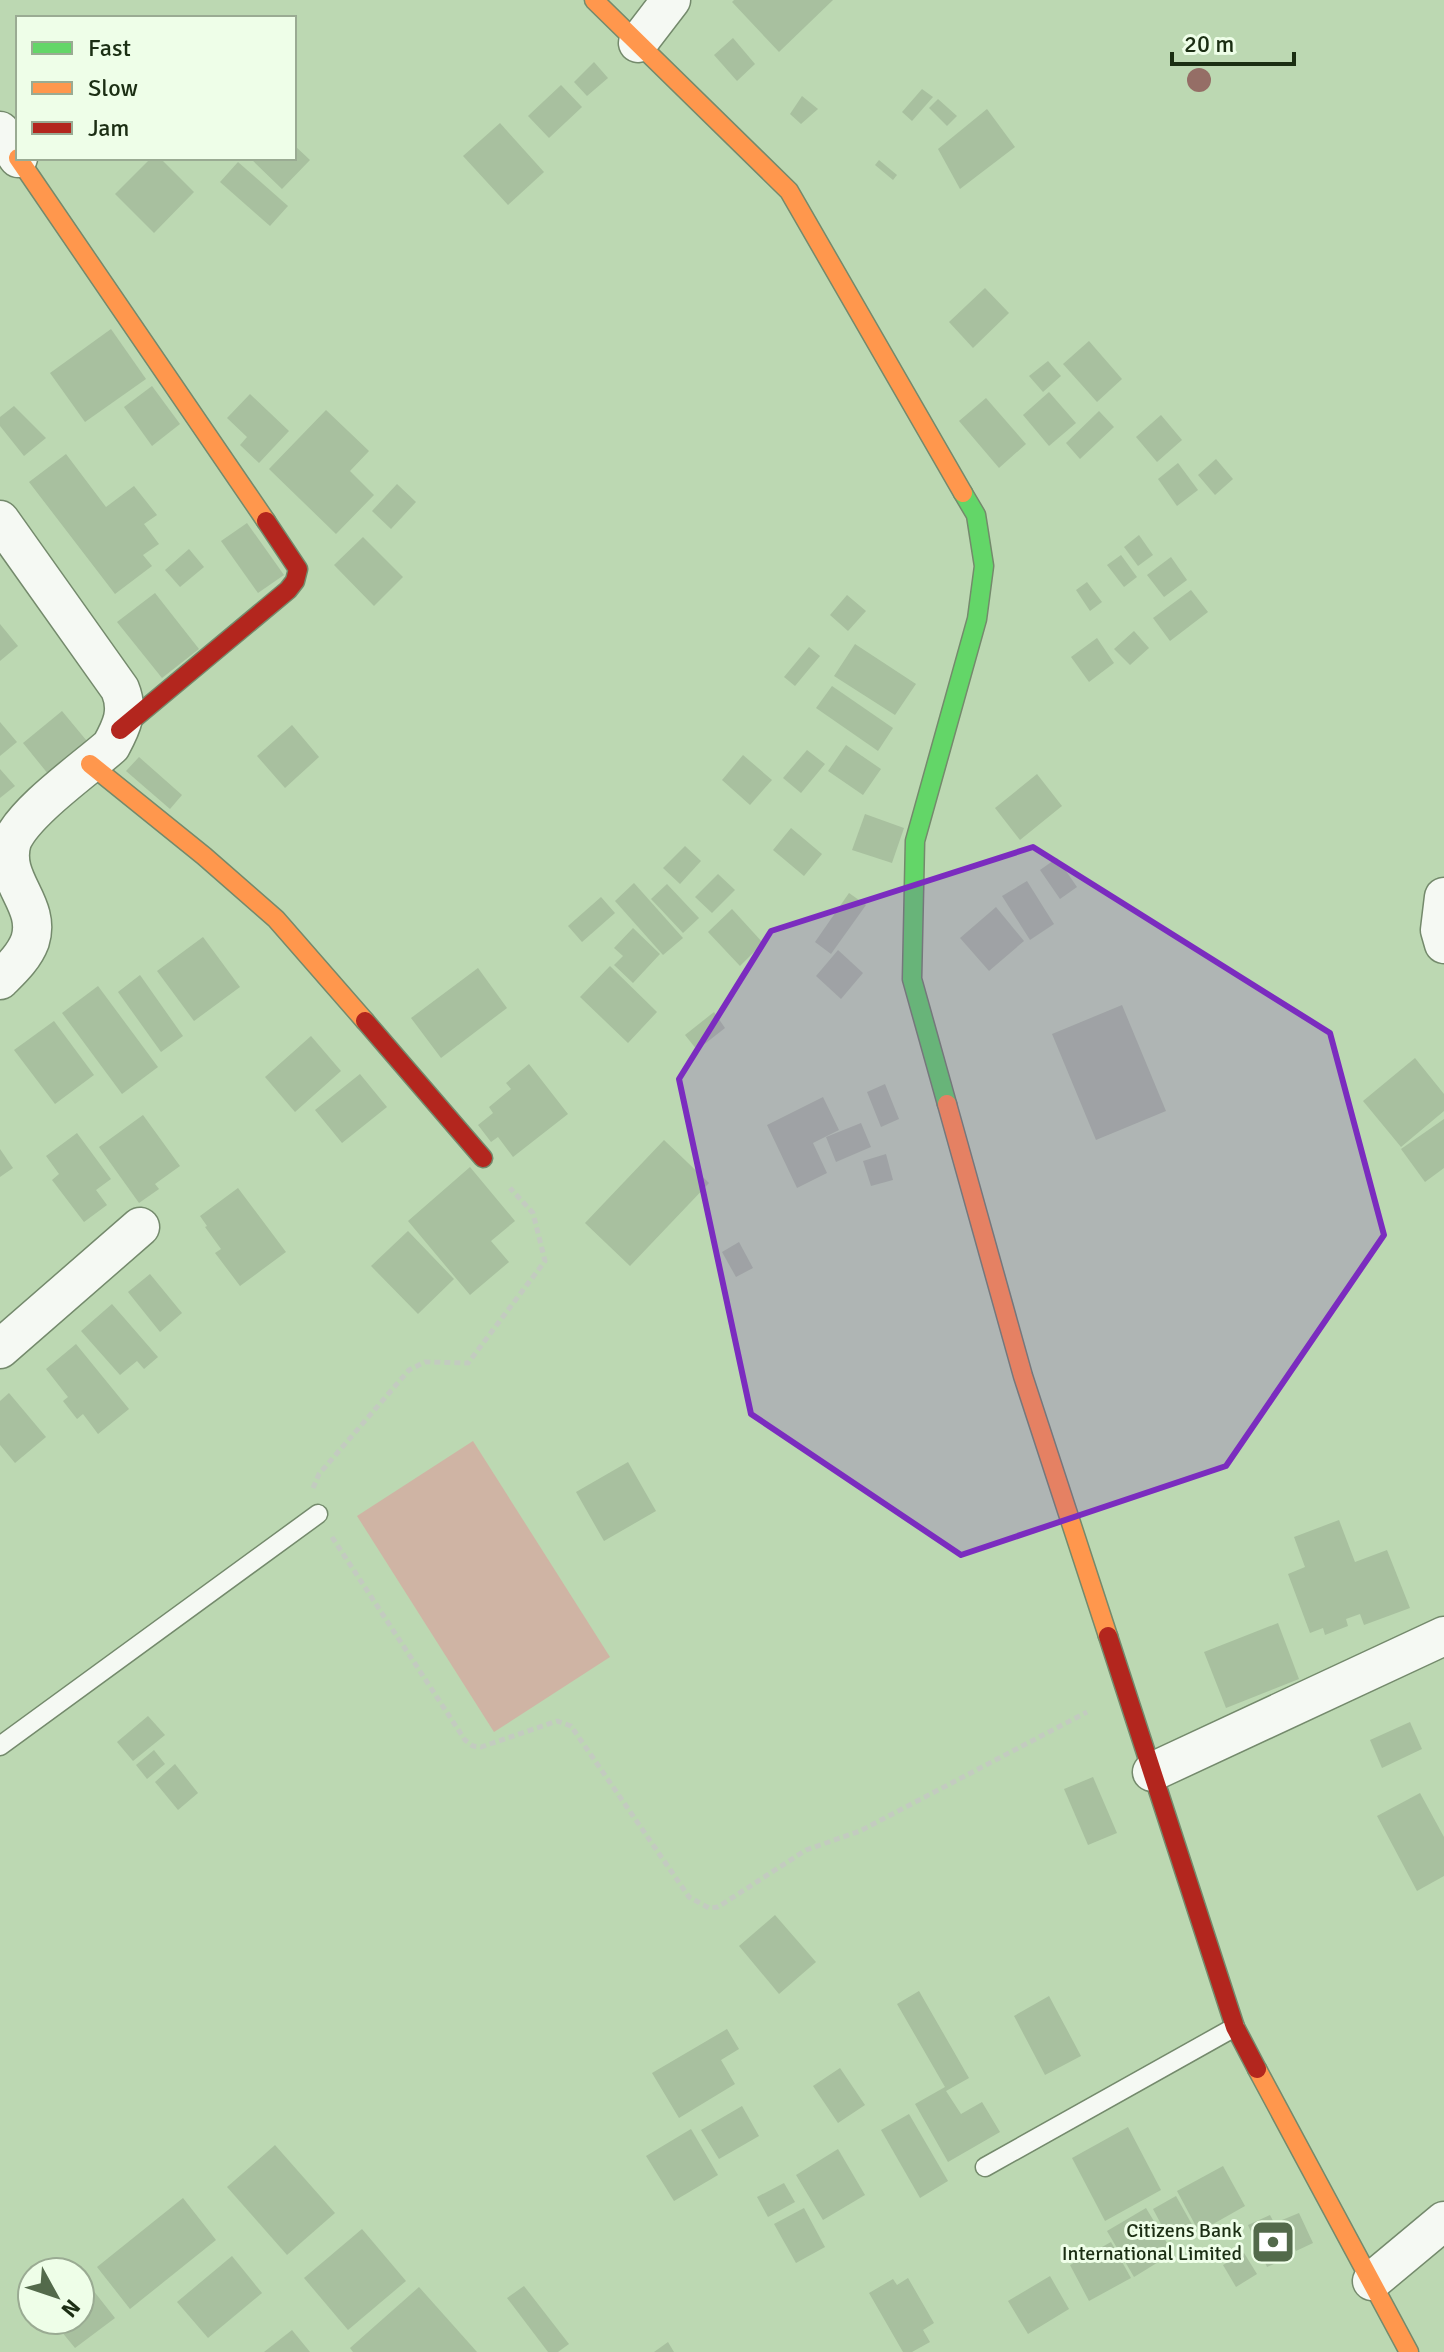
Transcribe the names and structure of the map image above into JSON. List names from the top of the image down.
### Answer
{
  "places": {
    "bank": ["Citizens Bank International Limited"]
  },
  "legend": ["Fast", "Slow", "Jam"],
  "scale_bar": "20 m",
  "north": "bottom right"
}
